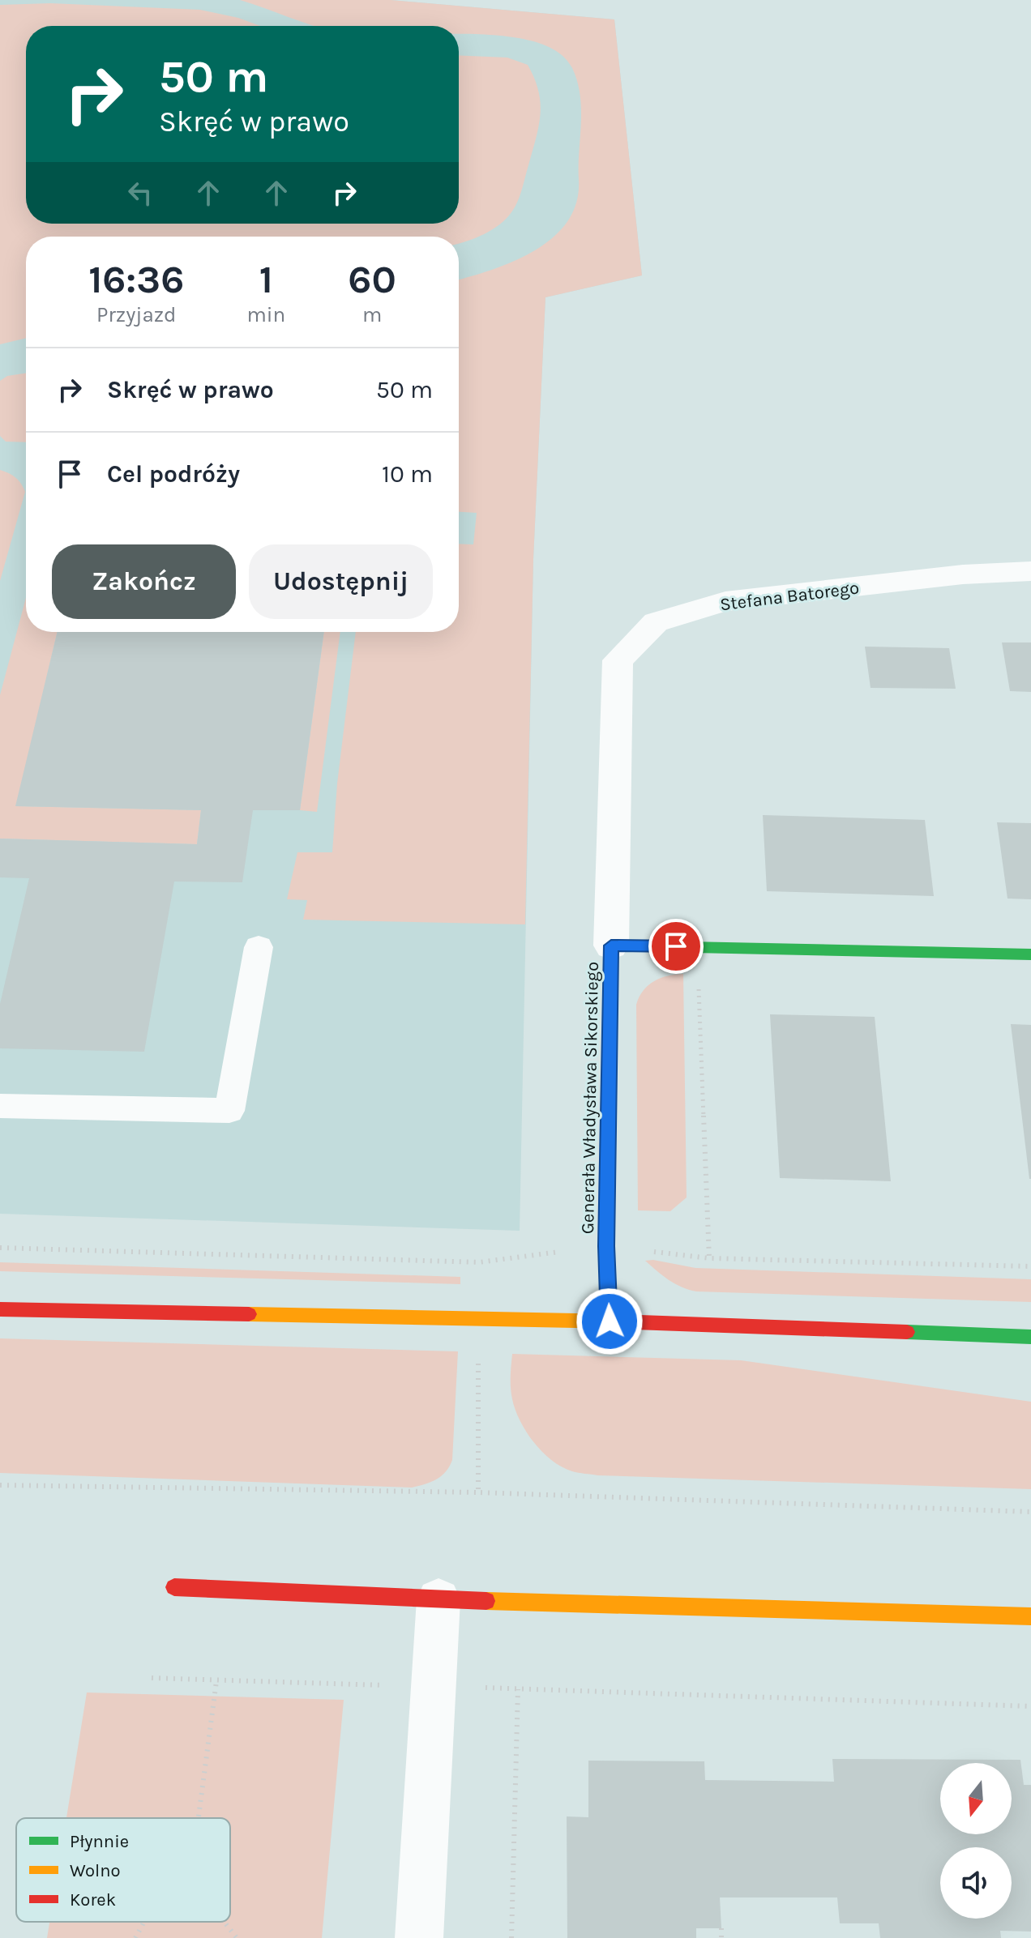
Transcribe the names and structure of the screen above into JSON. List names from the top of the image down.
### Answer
{
  "streets": {
    "street": ["Stefana Batorego", "Generała Władysława Sikorskiego"]
  },
  "crossings": [
    ["Stefana Batorego", "Generała Władysława Sikorskiego"]
  ],
  "legend": ["Płynnie", "Wolno", "Korek"],
  "north": "bottom",
  "page": {
    "turn": ["50 m", "Skręć w prawo"],
    "eta": [
      "16:36",
      "Przyjazd",
      "1",
      "min",
      "60",
      "m"
    ],
    "list": [
      {
        "name": "Skręć w prawo",
        "value": "50 m"
      },
      {
        "name": "Cel podróży",
        "value": "10 m"
      }
    ],
    "buttons": ["Zakończ", "Udostępnij"]
  }
}
